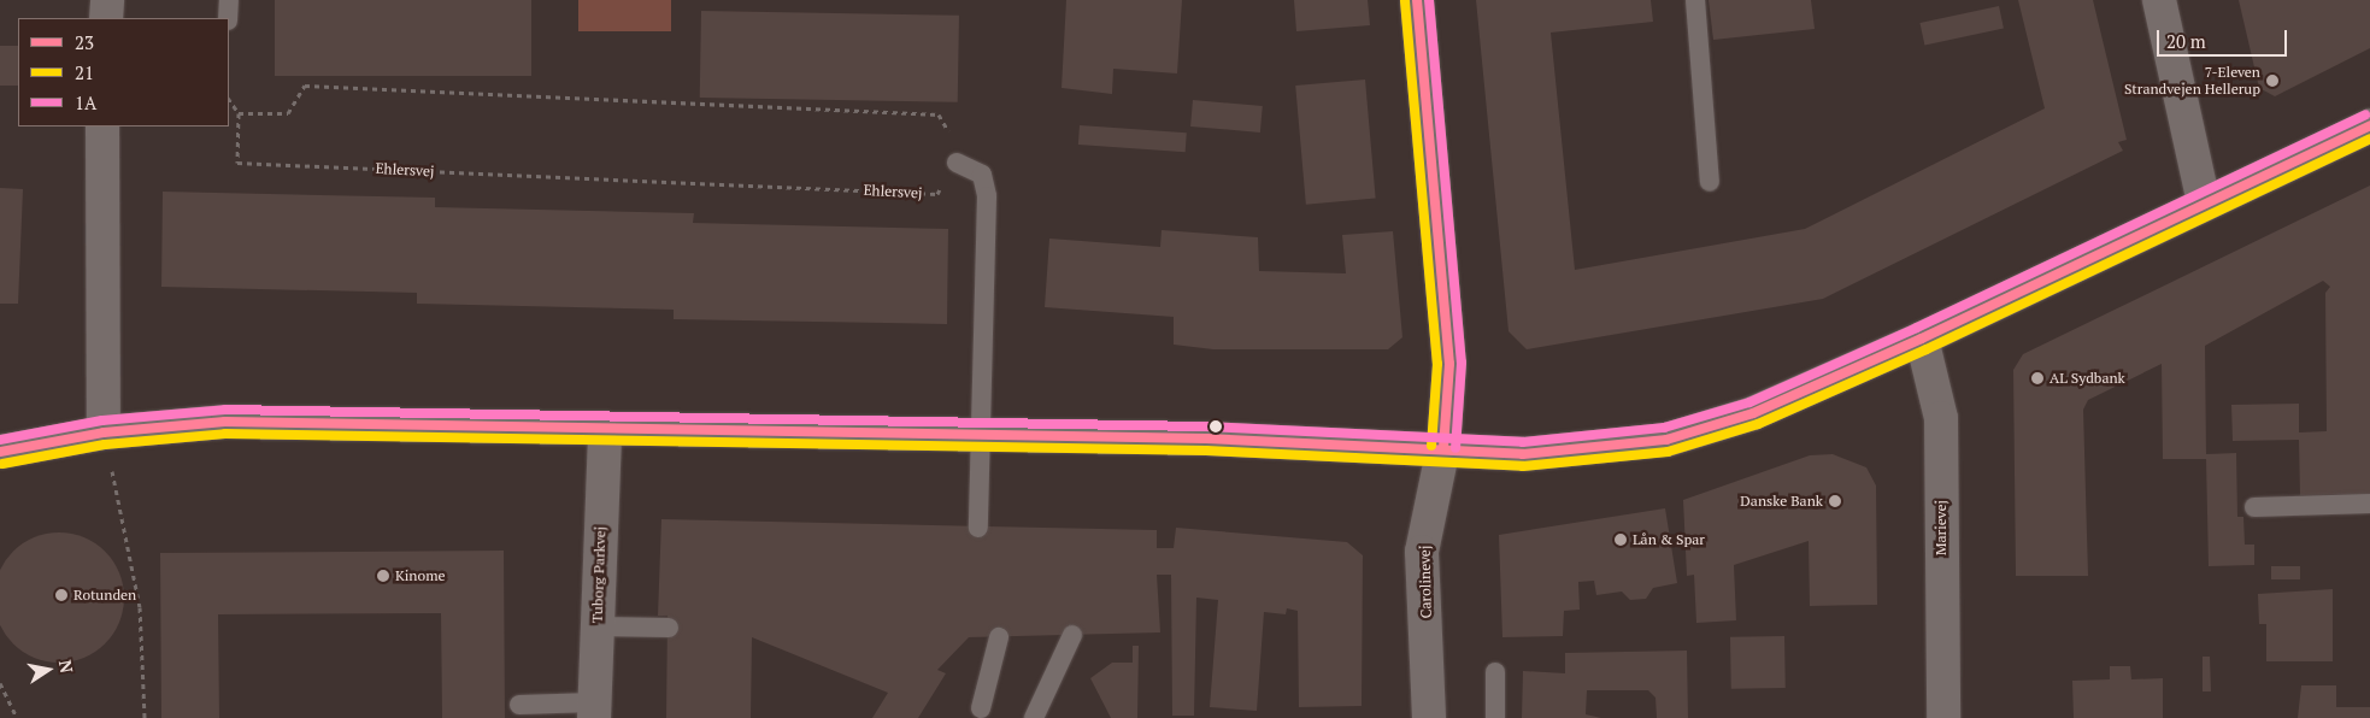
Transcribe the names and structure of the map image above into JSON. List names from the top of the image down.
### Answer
{
  "streets": {
    "street": ["Marievej", "Tuborg Parkvej", "Carolinevej"],
    "path": ["Ehlersvej"]
  },
  "places": [
    "7-Eleven Strandvejen Hellerup",
    "AL Sydbank",
    "Danske Bank",
    "Lån & Spar",
    "Kinome",
    "Rotunden"
  ],
  "lines": ["transit line 23", "transit line 1A", "transit line 21"],
  "legend": ["23", "21", "1A"],
  "scale_bar": "20 m",
  "north": "right"
}
